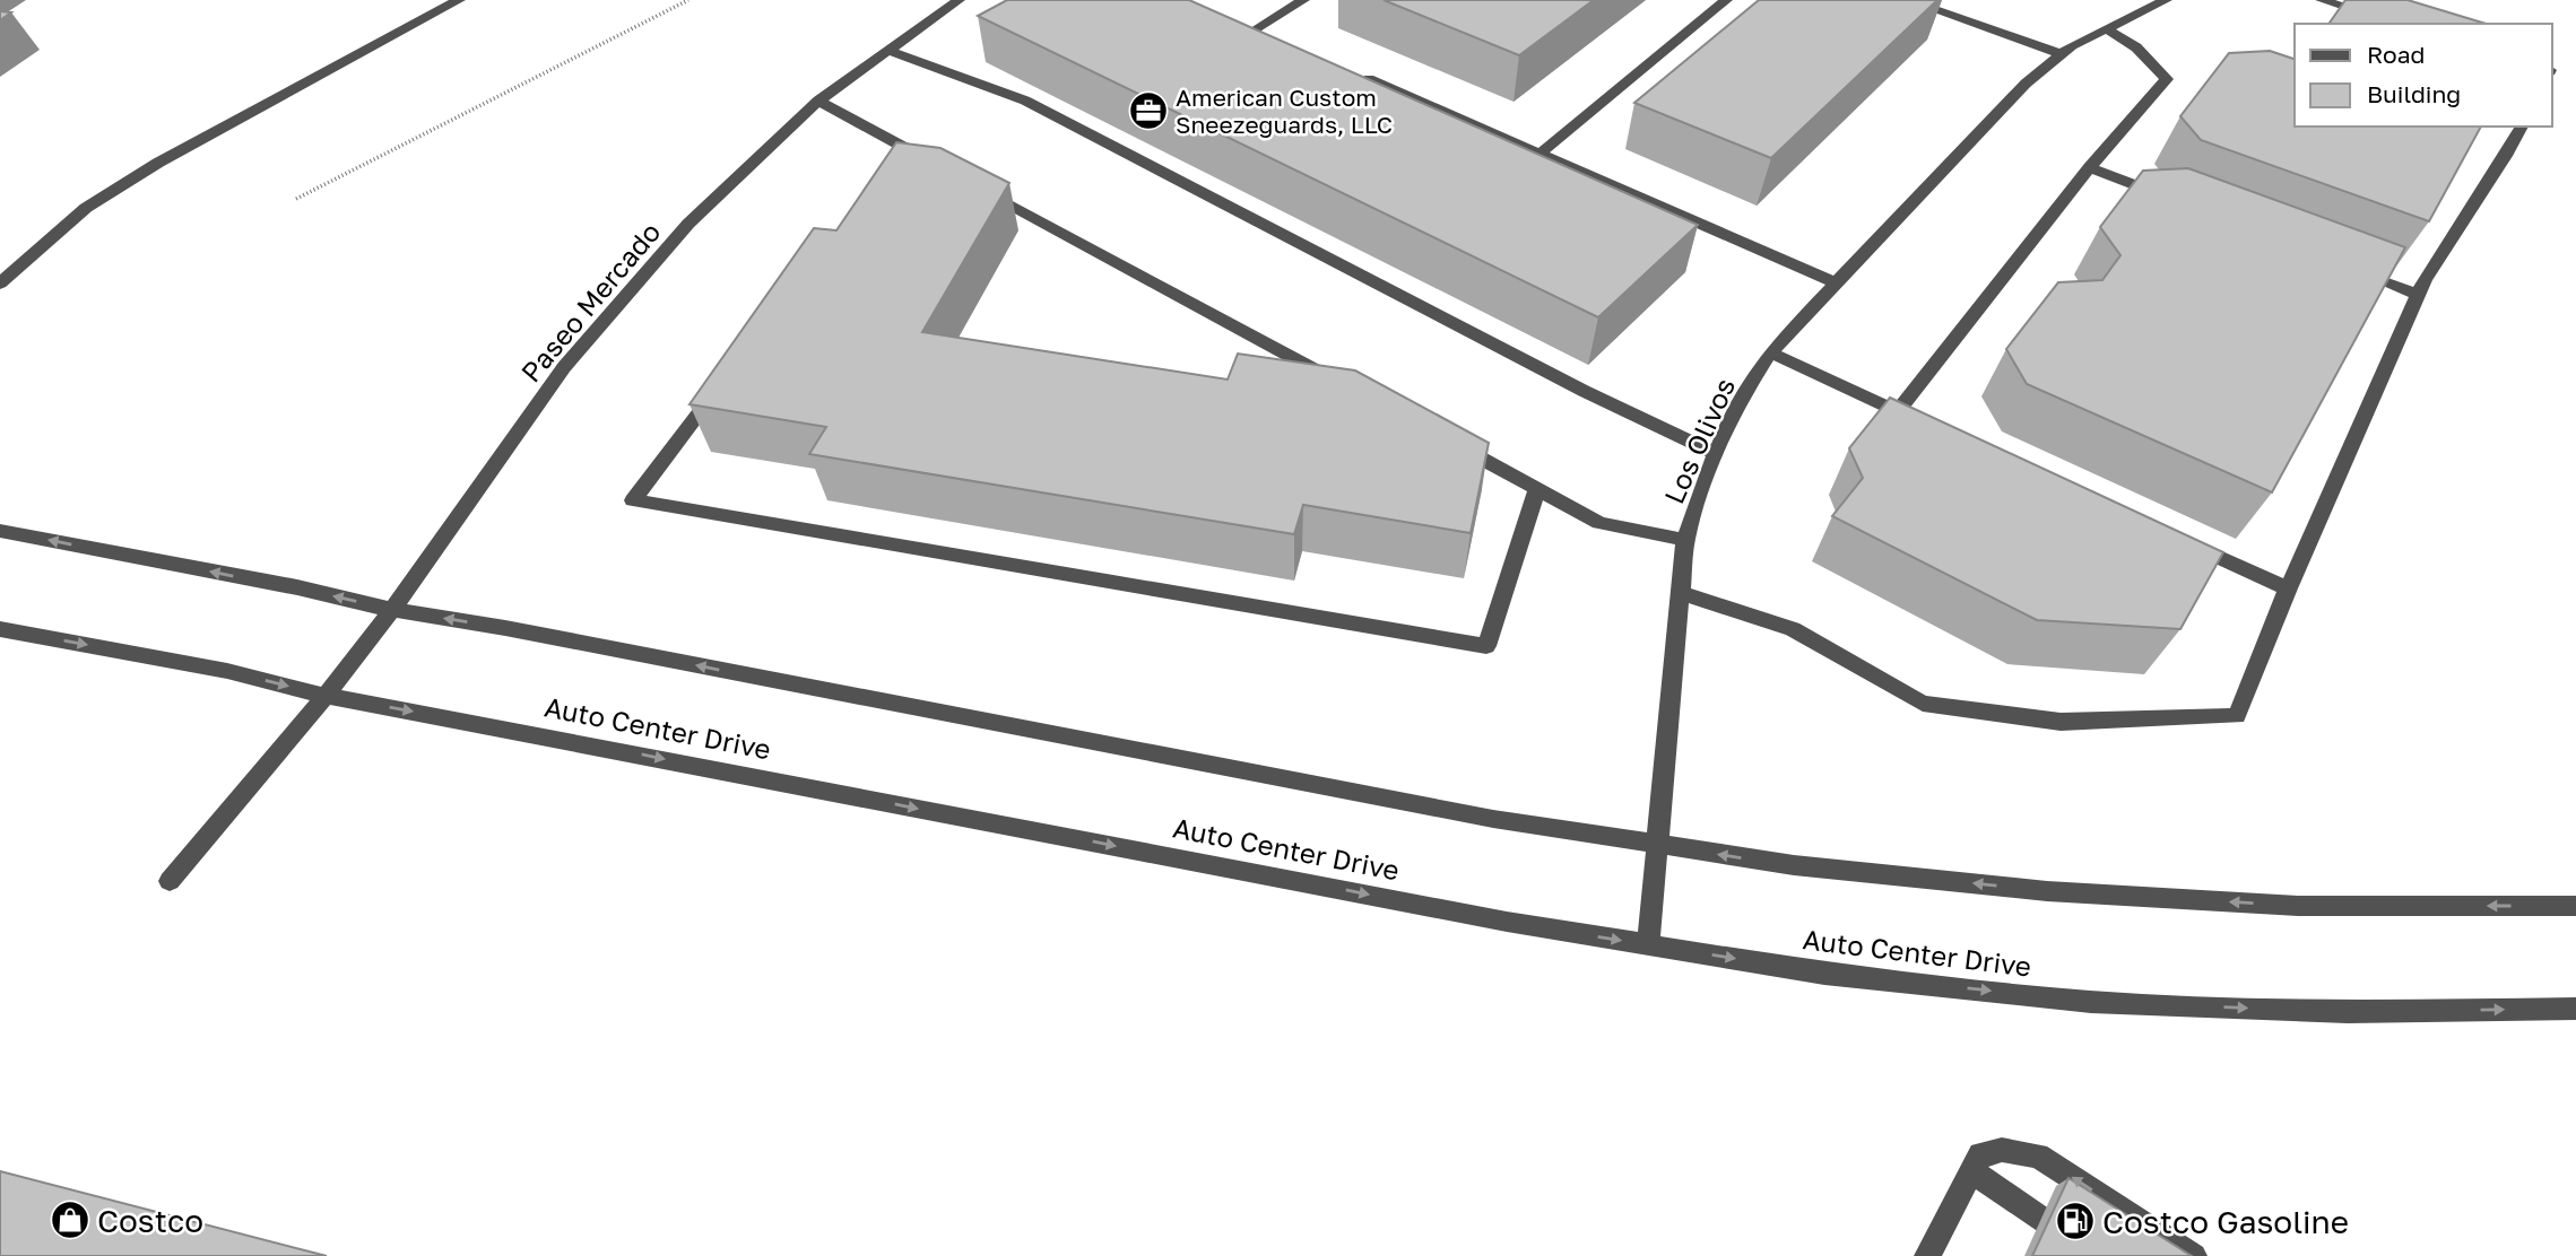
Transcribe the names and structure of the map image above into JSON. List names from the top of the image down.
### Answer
{
  "streets": {
    "street": ["Paseo Mercado", "Los Olivos", "Auto Center Drive"]
  },
  "crossings": [
    ["Paseo Mercado", "Auto Center Drive"],
    ["Los Olivos", "Auto Center Drive"]
  ],
  "places": {
    "office": ["American Custom Sneezeguards, LLC"],
    "shop": ["Costco"],
    "fuel station": ["Costco Gasoline"]
  },
  "legend": ["Road", "Building"]
}
